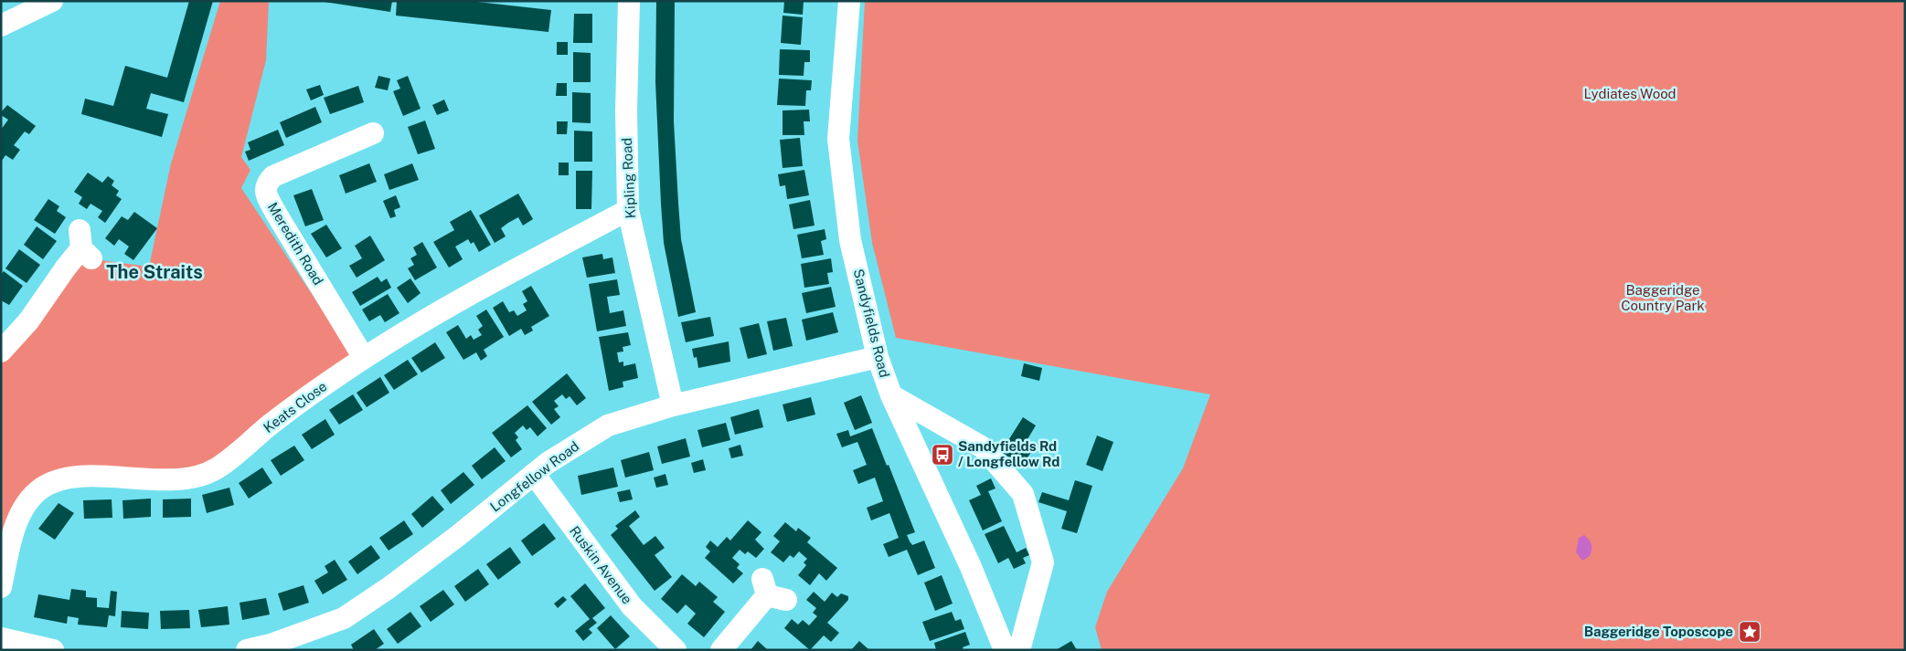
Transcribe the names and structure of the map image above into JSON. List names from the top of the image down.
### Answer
{
  "streets": {
    "street": [
      "Kipling Road",
      "Meredith Road",
      "Sandyfields Road",
      "Keats Close",
      "Longfellow Road",
      "Ruskin Avenue"
    ]
  },
  "crossings": [
    ["Kipling Road", "Keats Close"],
    ["Kipling Road", "Longfellow Road"],
    ["Meredith Road", "Keats Close"],
    ["Sandyfields Road", "Longfellow Road"],
    ["Longfellow Road", "Ruskin Avenue"]
  ],
  "districts": ["The Straits"],
  "parks": ["Lydiates Wood", "Baggeridge Country Park"],
  "places": {
    "bus stop": ["Sandyfields Rd / Longfellow Rd"],
    "place": ["Baggeridge Toposcope"]
  }
}
